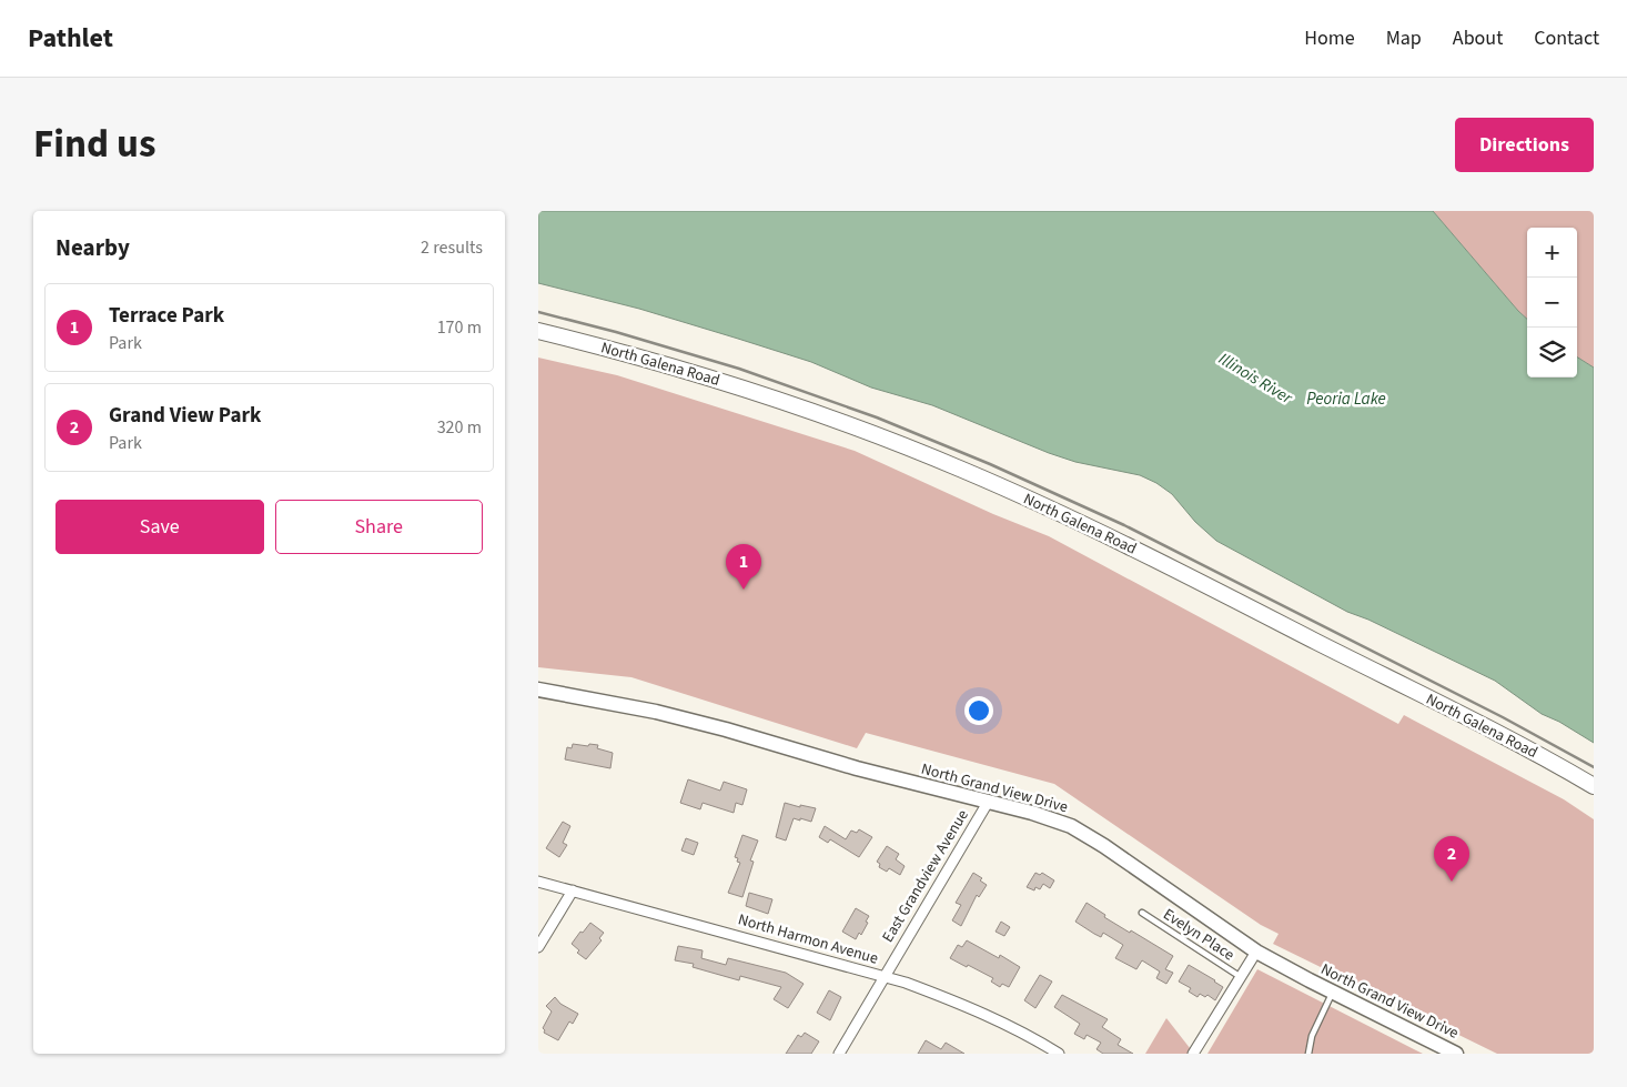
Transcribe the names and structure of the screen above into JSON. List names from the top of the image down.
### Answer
{
  "streets": {
    "main road": ["North Galena Road"],
    "street": ["North Grand View Drive", "East Grandview Avenue", "North Harmon Avenue"],
    "lane": ["Evelyn Place"]
  },
  "crossings": [
    ["North Grand View Drive", "East Grandview Avenue"],
    ["East Grandview Avenue", "North Harmon Avenue"]
  ],
  "water": ["Illinois River", "Peoria Lake"],
  "page": {
    "header": "Pathlet",
    "nav": [
      "Home",
      "Map",
      "About",
      "Contact"
    ],
    "title": "Find us",
    "buttons": [
      "Directions",
      ["Save", "Share"]
    ],
    "heading": ["Nearby", "2 results"],
    "map_buttons": ["+", "−"],
    "list": [
      {
        "mark": "1",
        "name": "Terrace Park",
        "note": "Park",
        "value": "170 m"
      },
      {
        "mark": "2",
        "name": "Grand View Park",
        "note": "Park",
        "value": "320 m"
      }
    ],
    "pins": ["1", "2"]
  }
}
